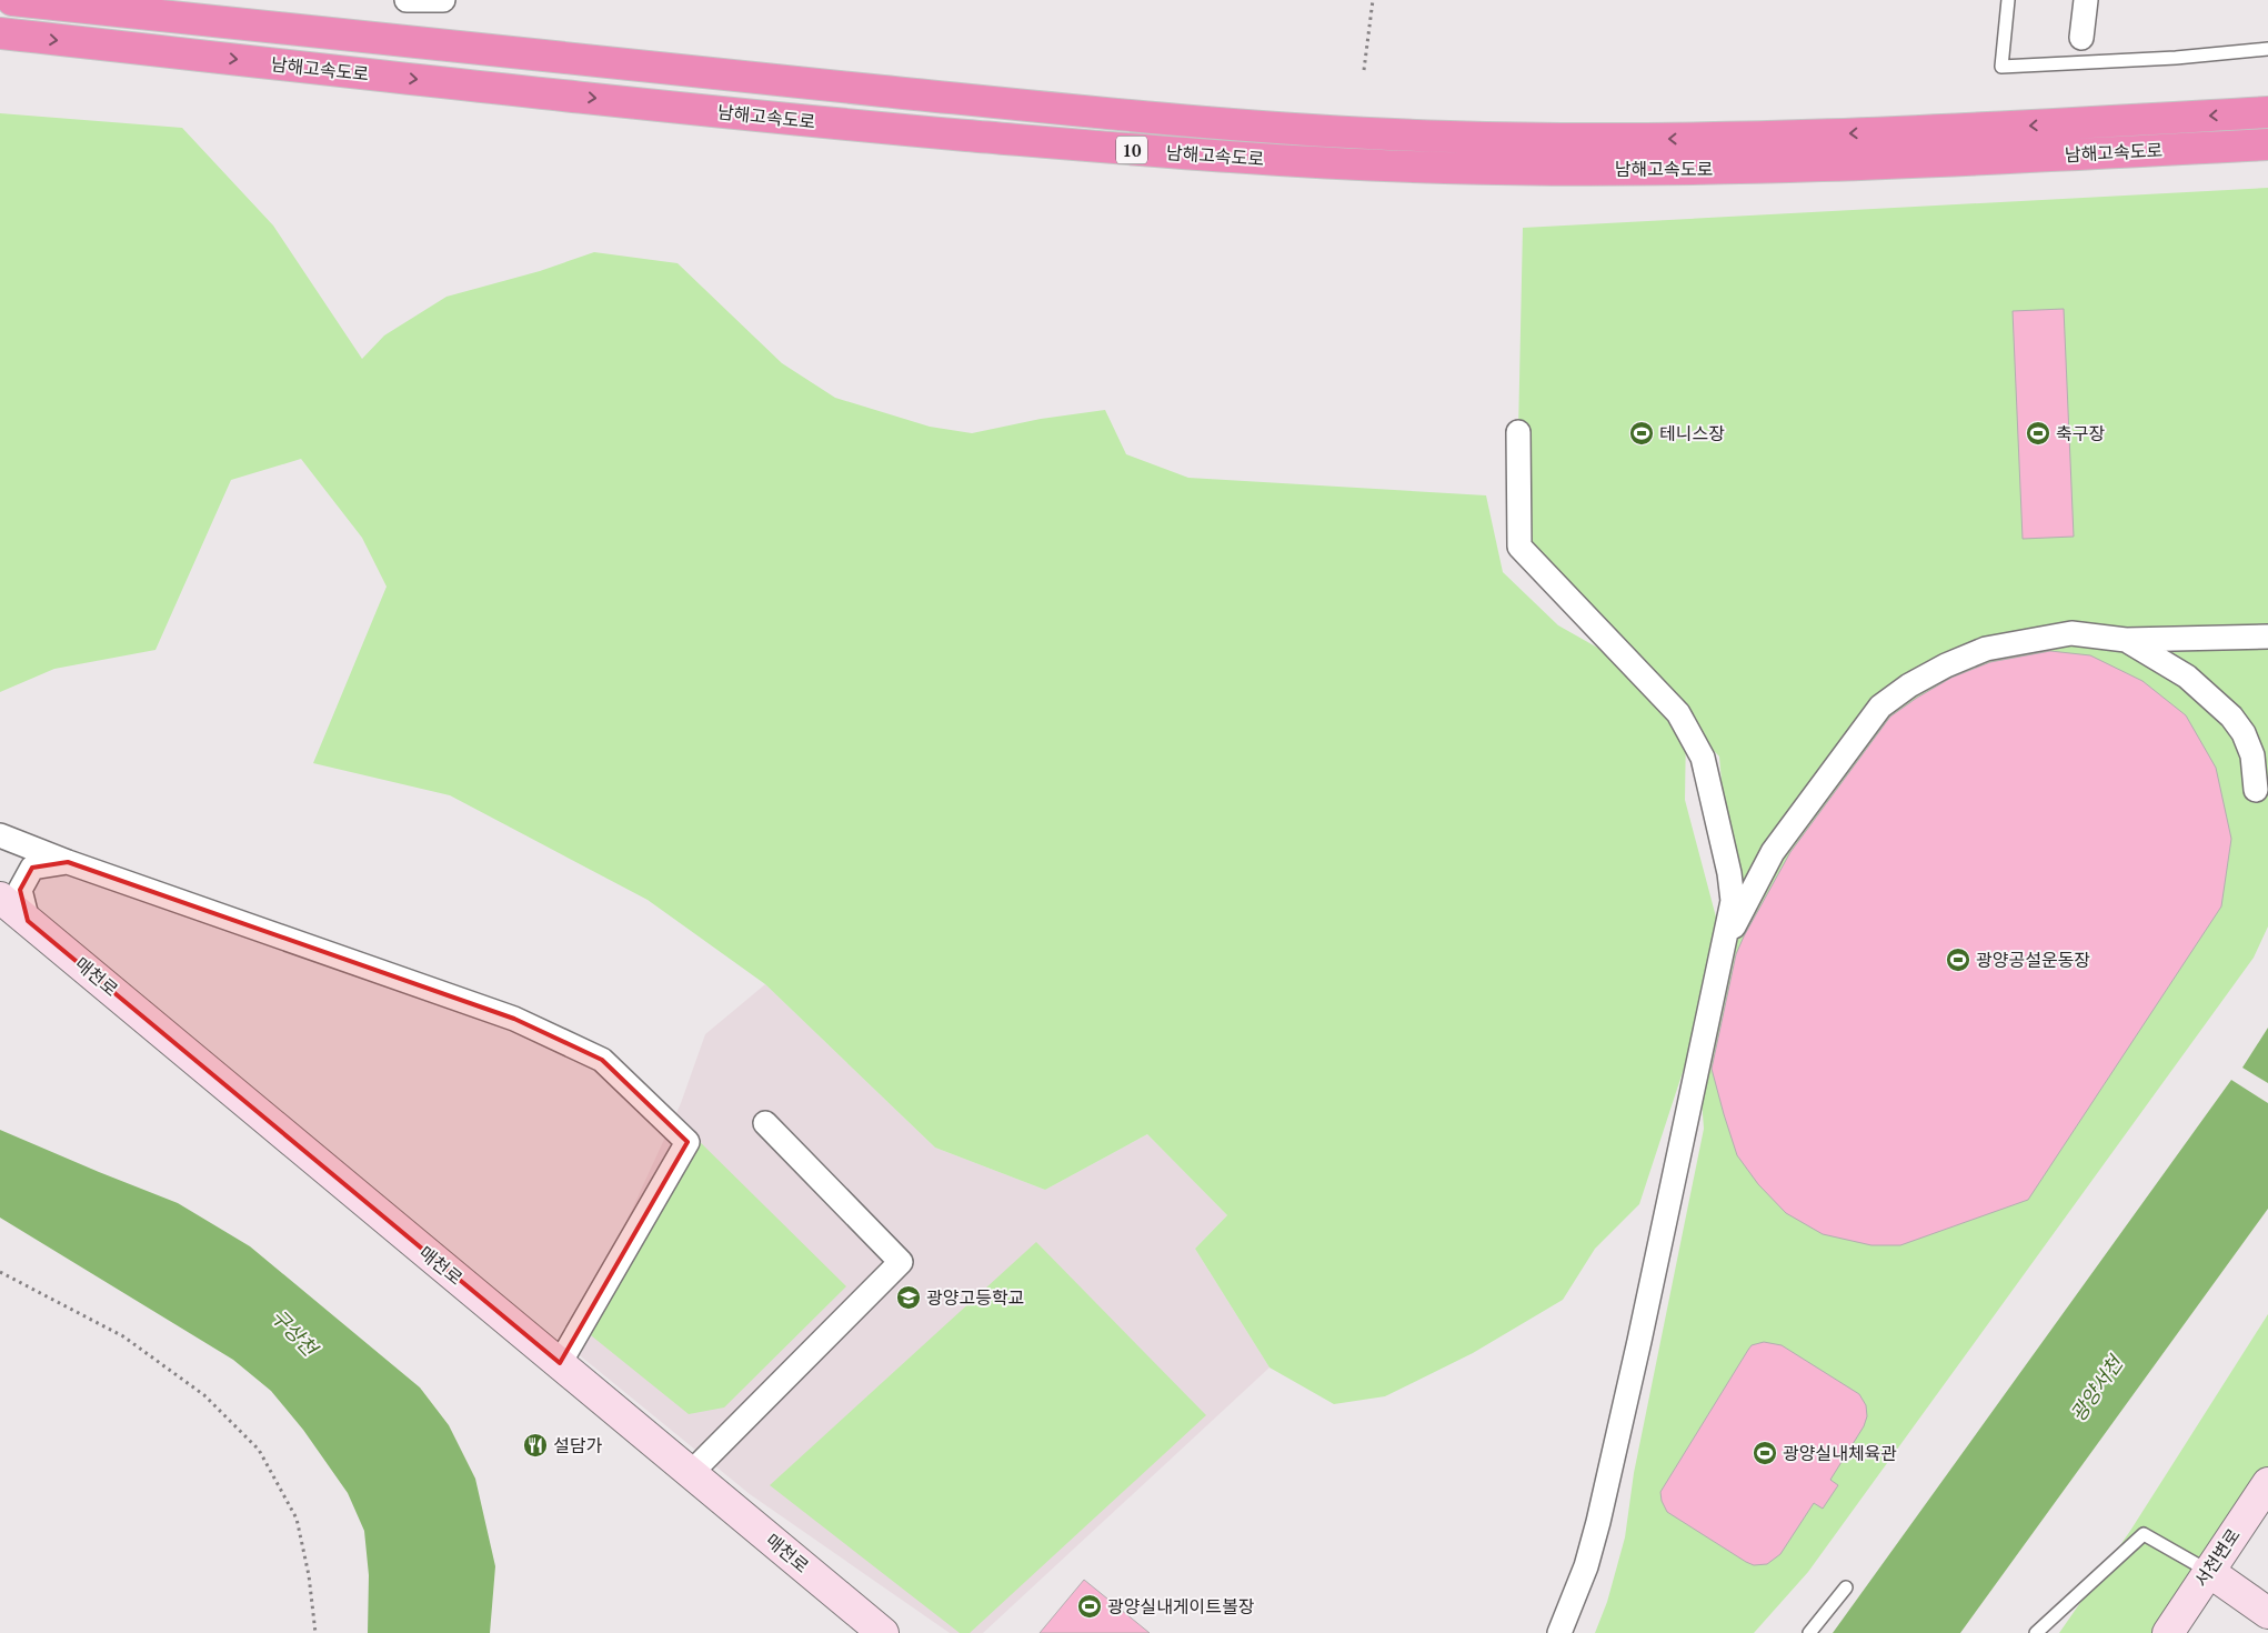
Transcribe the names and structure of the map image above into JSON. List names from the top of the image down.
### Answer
{
  "streets": {
    "highway": ["남해고속도로", "10"],
    "main road": ["매천로", "서천변로"]
  },
  "water": ["구상천", "광양서천"],
  "places": {
    "sports": [
      "테니스장",
      "축구장",
      "광양공설운동장",
      "광양실내체육관",
      "광양실내게이트볼장"
    ],
    "school or university": ["광양고등학교"],
    "restaurant": ["설담가"]
  }
}
